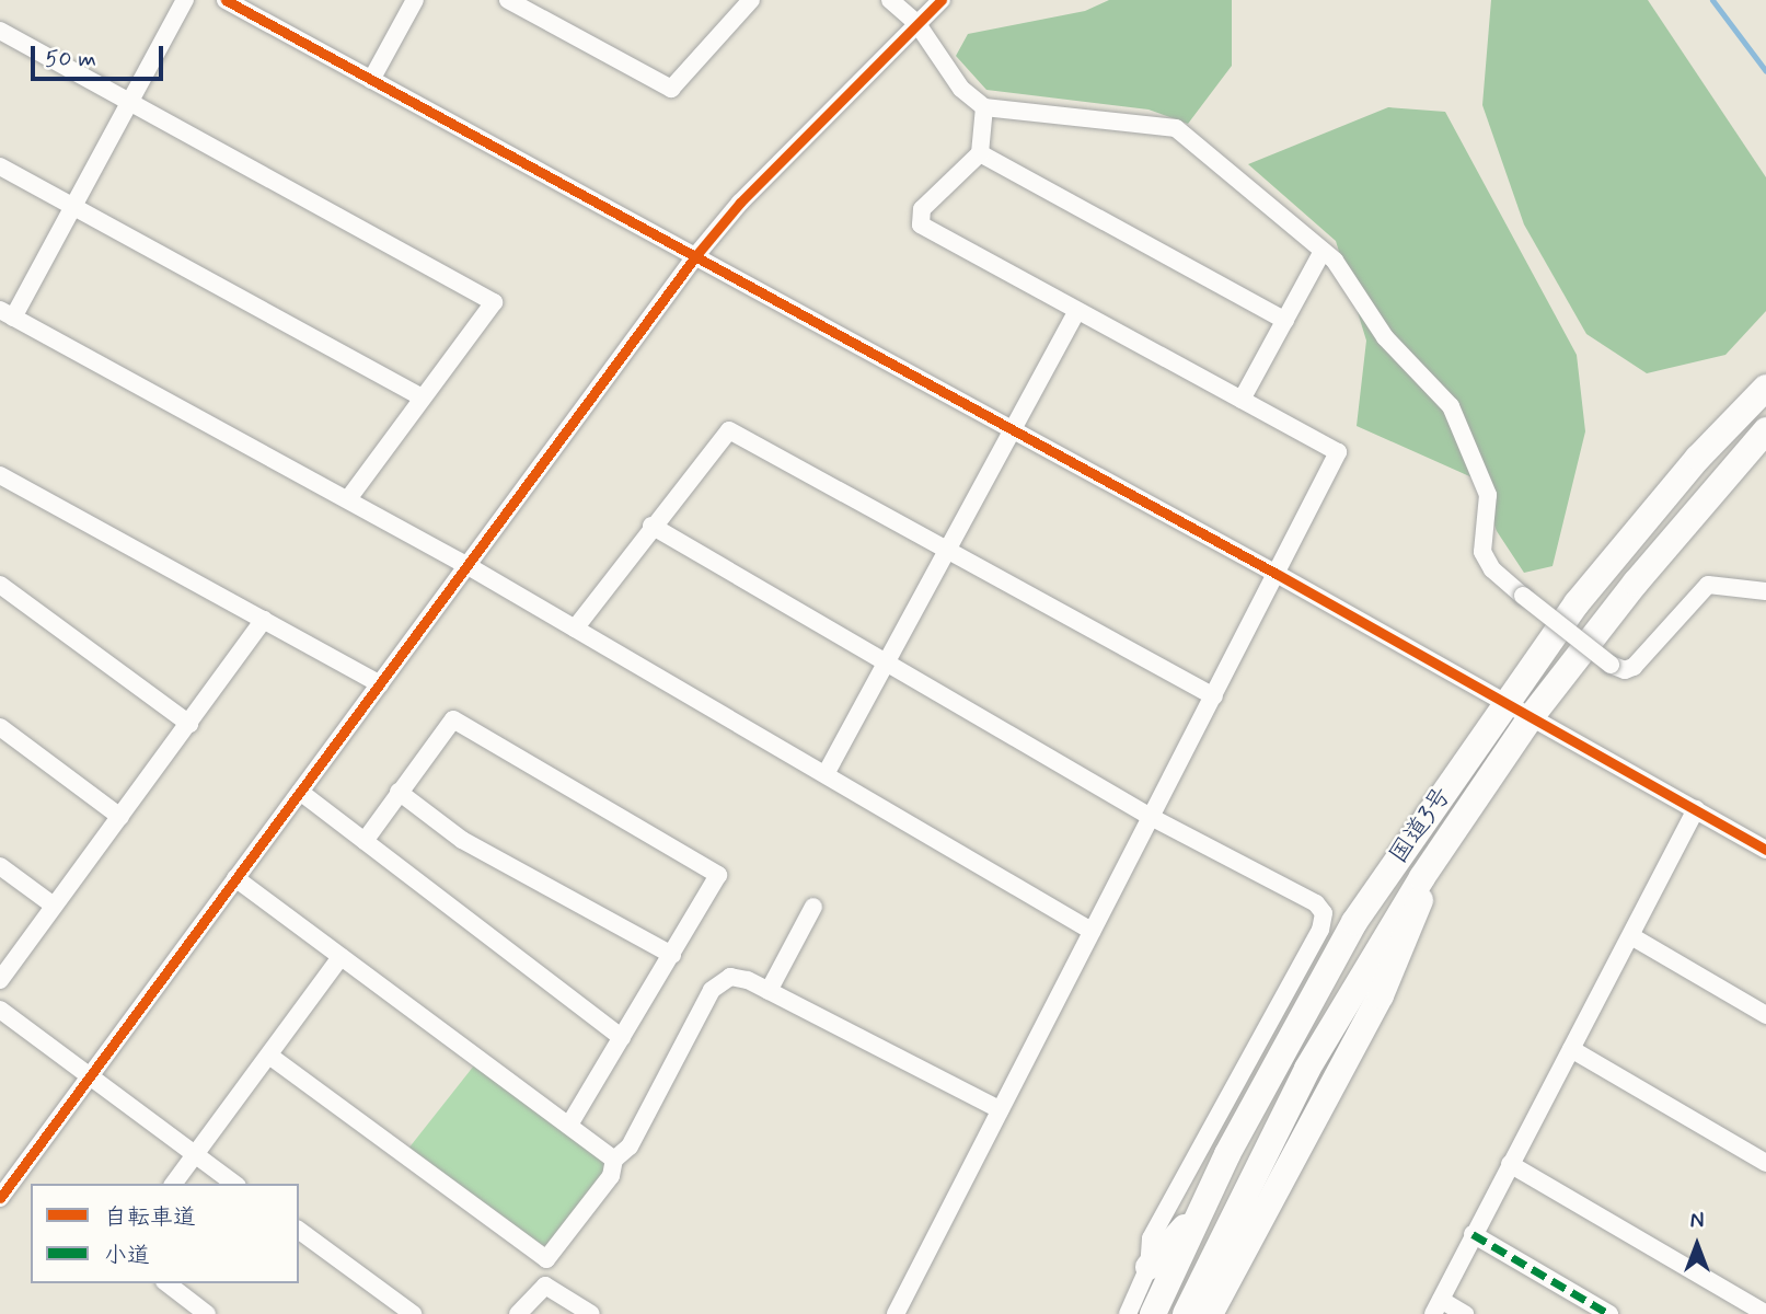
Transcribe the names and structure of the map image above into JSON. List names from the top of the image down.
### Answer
{
  "streets": {
    "highway": ["国道3号"]
  },
  "legend": ["自転車道", "小道"],
  "scale_bar": "50 m",
  "north": "top"
}
